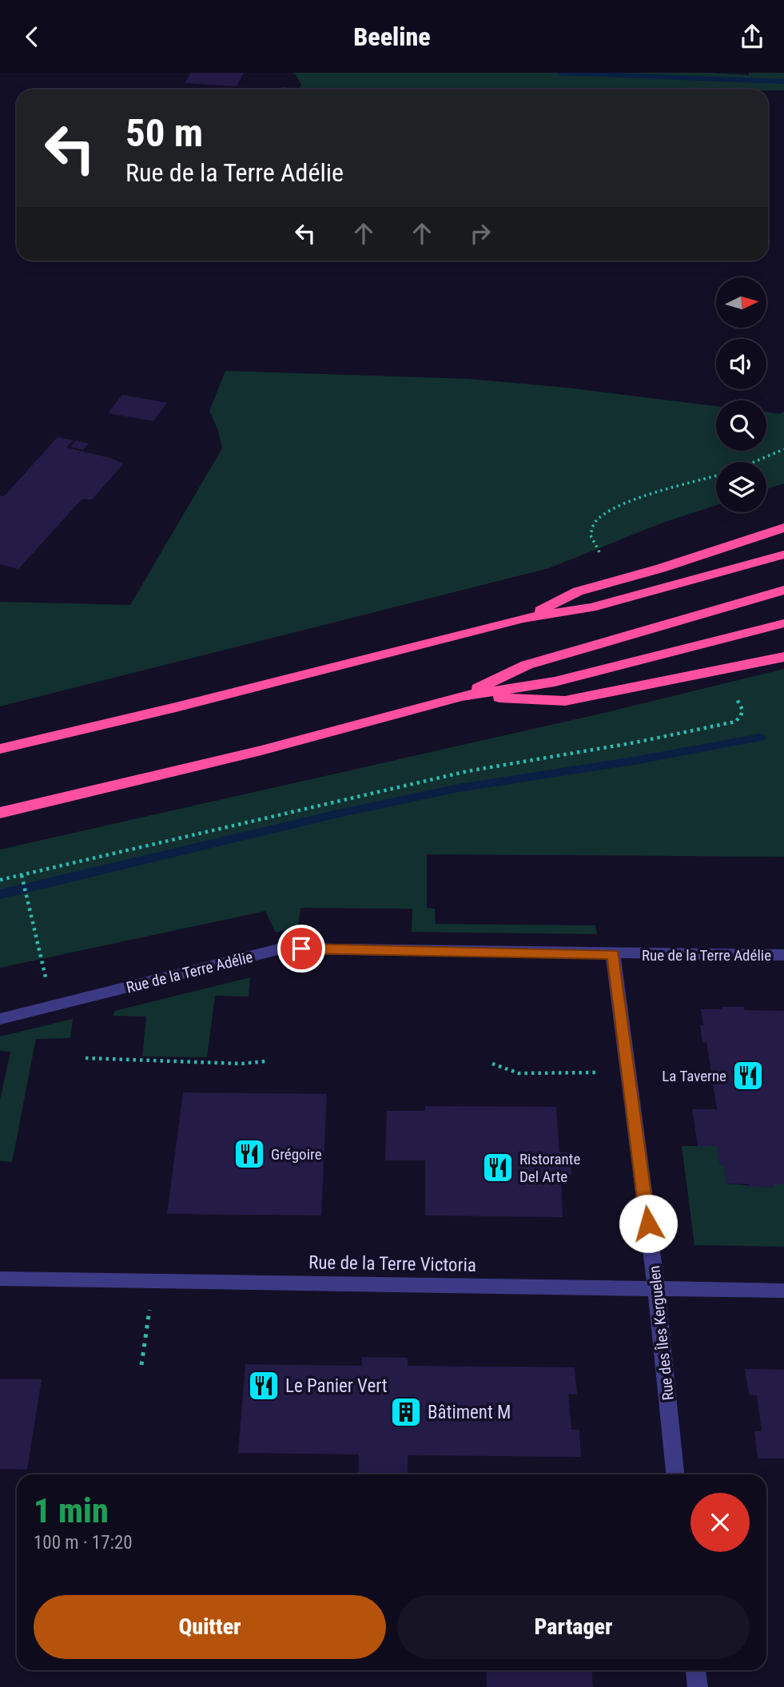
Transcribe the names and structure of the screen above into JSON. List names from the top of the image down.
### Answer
{
  "streets": {
    "street": ["Rue de la Terre Adélie", "Rue de la Terre Victoria", "Rue des Îles Kerguelen"]
  },
  "crossings": [
    ["Rue de la Terre Adélie", "Rue des Îles Kerguelen"],
    ["Rue de la Terre Victoria", "Rue des Îles Kerguelen"]
  ],
  "places": {
    "restaurant": [
      "La Taverne",
      "Grégoire",
      "Ristorante Del Arte",
      "Le Panier Vert"
    ],
    "building": ["Bâtiment M"]
  },
  "north": "right",
  "page": {
    "header": "Beeline",
    "turn": ["50 m", "Rue de la Terre Adélie"],
    "heading": ["1 min", "100 m · 17:20"],
    "buttons": ["Quitter", "Partager"]
  }
}
